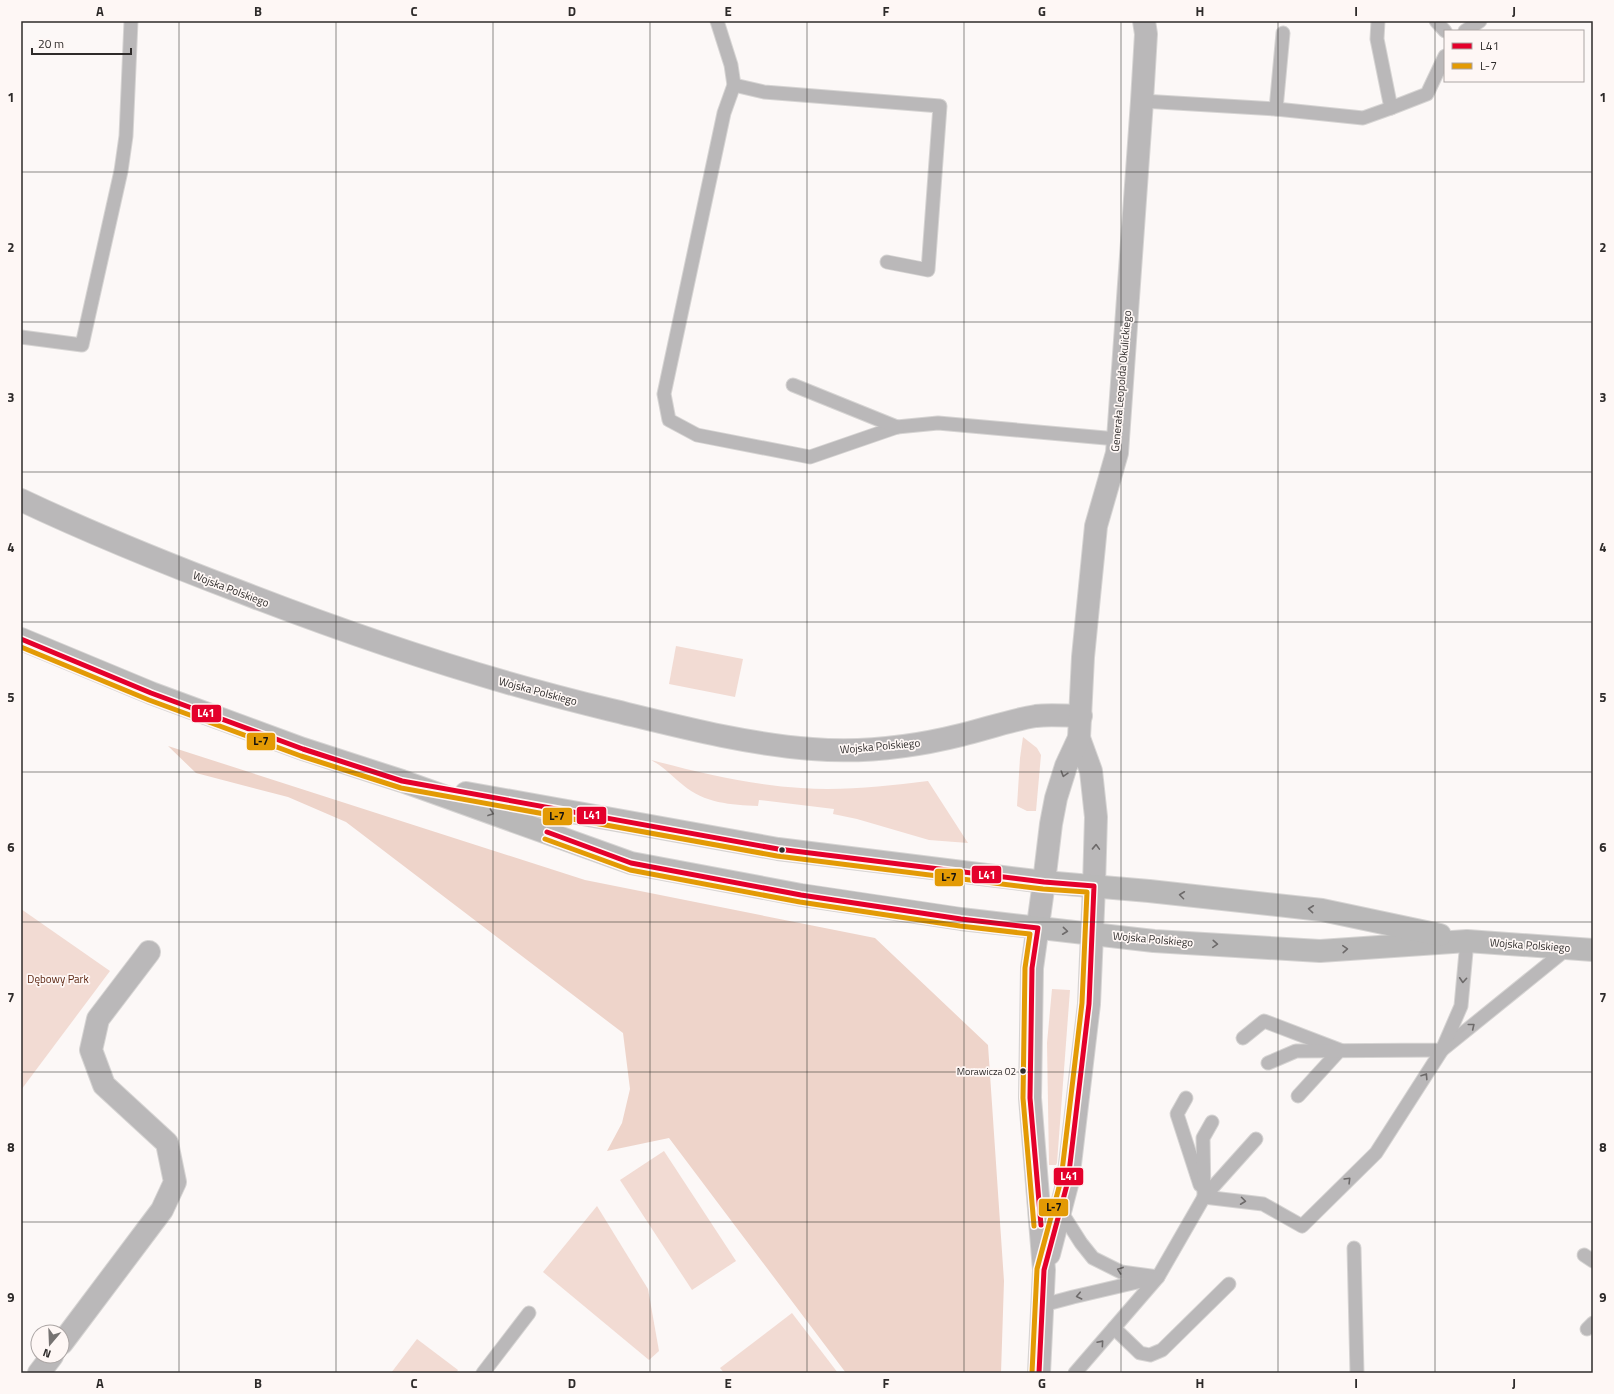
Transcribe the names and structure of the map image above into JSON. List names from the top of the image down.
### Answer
{
  "streets": {
    "main road": ["Wojska Polskiego"],
    "street": ["Generała Leopolda Okulickiego"]
  },
  "crossings": [
    ["Generała Leopolda Okulickiego", "Wojska Polskiego"]
  ],
  "parks": ["Dębowy Park"],
  "places": ["Morawicza 02"],
  "lines": ["transit line L41", "transit line L-7"],
  "legend": ["L41", "L-7"],
  "scale_bar": "20 m",
  "north": "bottom",
  "grid": {
    "columns": [
      "A",
      "B",
      "C",
      "D",
      "E",
      "F",
      "G",
      "H",
      "I",
      "J"
    ],
    "rows": [
      "1",
      "2",
      "3",
      "4",
      "5",
      "6",
      "7",
      "8",
      "9"
    ]
  }
}
